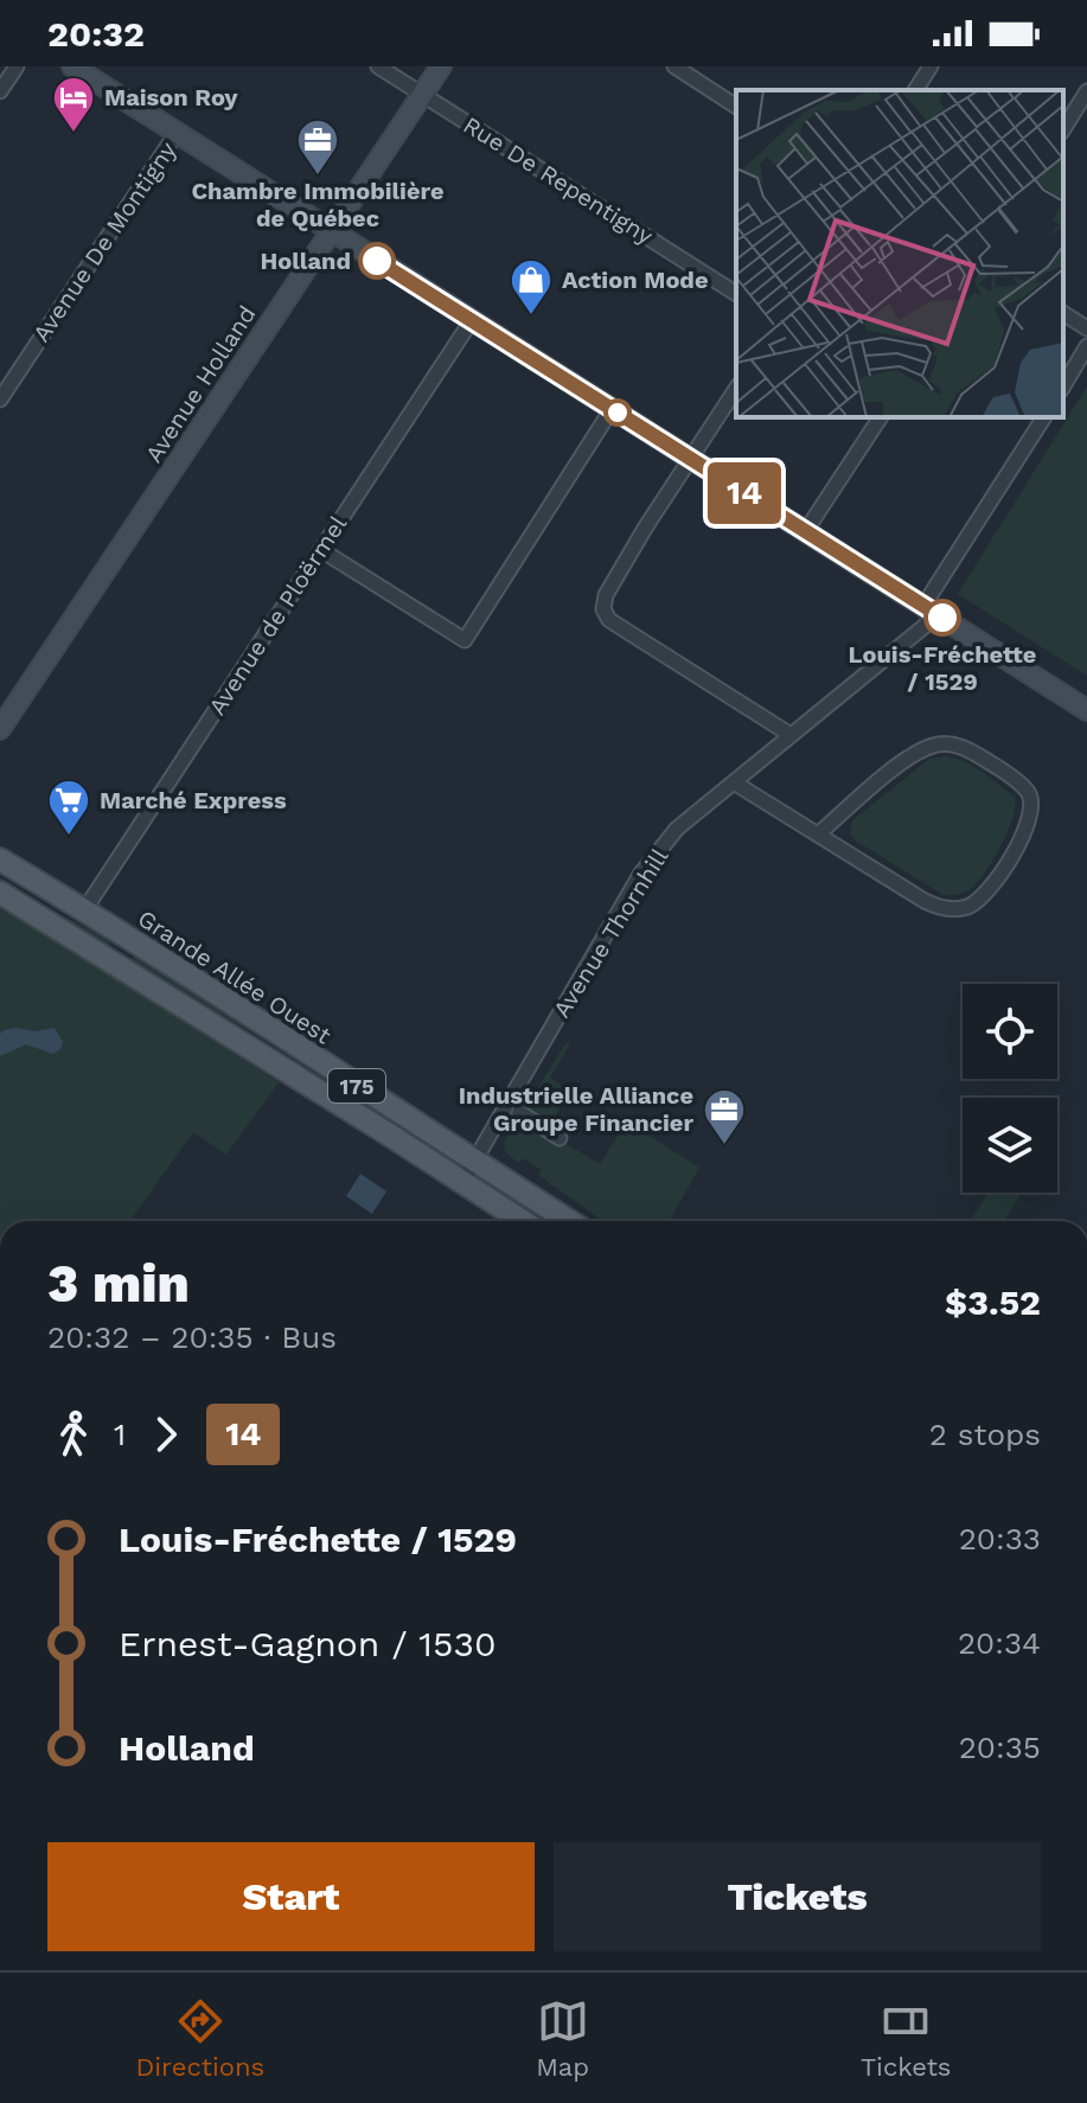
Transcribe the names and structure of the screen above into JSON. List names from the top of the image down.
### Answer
{
  "streets": {
    "main road": ["Avenue Holland", "Grande Allée Ouest", "175"],
    "street": [
      "Rue De Repentigny",
      "Avenue De Montigny",
      "Avenue de Ploërmel",
      "Avenue Thornhill"
    ]
  },
  "crossings": [
    ["Rue De Repentigny", "Avenue Holland"],
    ["Avenue de Ploërmel", "Grande Allée Ouest"],
    ["Avenue Thornhill", "Grande Allée Ouest"],
    ["Avenue Thornhill", "175"]
  ],
  "places": {
    "hotel": ["Maison Roy"],
    "office": ["Chambre Immobilière de Québec", "Industrielle Alliance Groupe Financier"],
    "other": ["Holland", "Louis-Fréchette / 1529"],
    "shop": ["Action Mode"],
    "supermarket": ["Marché Express"]
  },
  "lines": ["bus line 14"],
  "page": {
    "status": "20:32",
    "on_map": "14",
    "heading": ["3 min", "20:32 – 20:35 · Bus", "$3.52"],
    "legs": ["1", "14", "2 stops"],
    "list": [
      {
        "name": "Louis-Fréchette / 1529",
        "value": "20:33"
      },
      {
        "name": "Ernest-Gagnon / 1530",
        "value": "20:34"
      },
      {
        "name": "Holland",
        "value": "20:35"
      }
    ],
    "buttons": ["Start", "Tickets"],
    "tabs": ["Directions", "Map", "Tickets"]
  }
}
